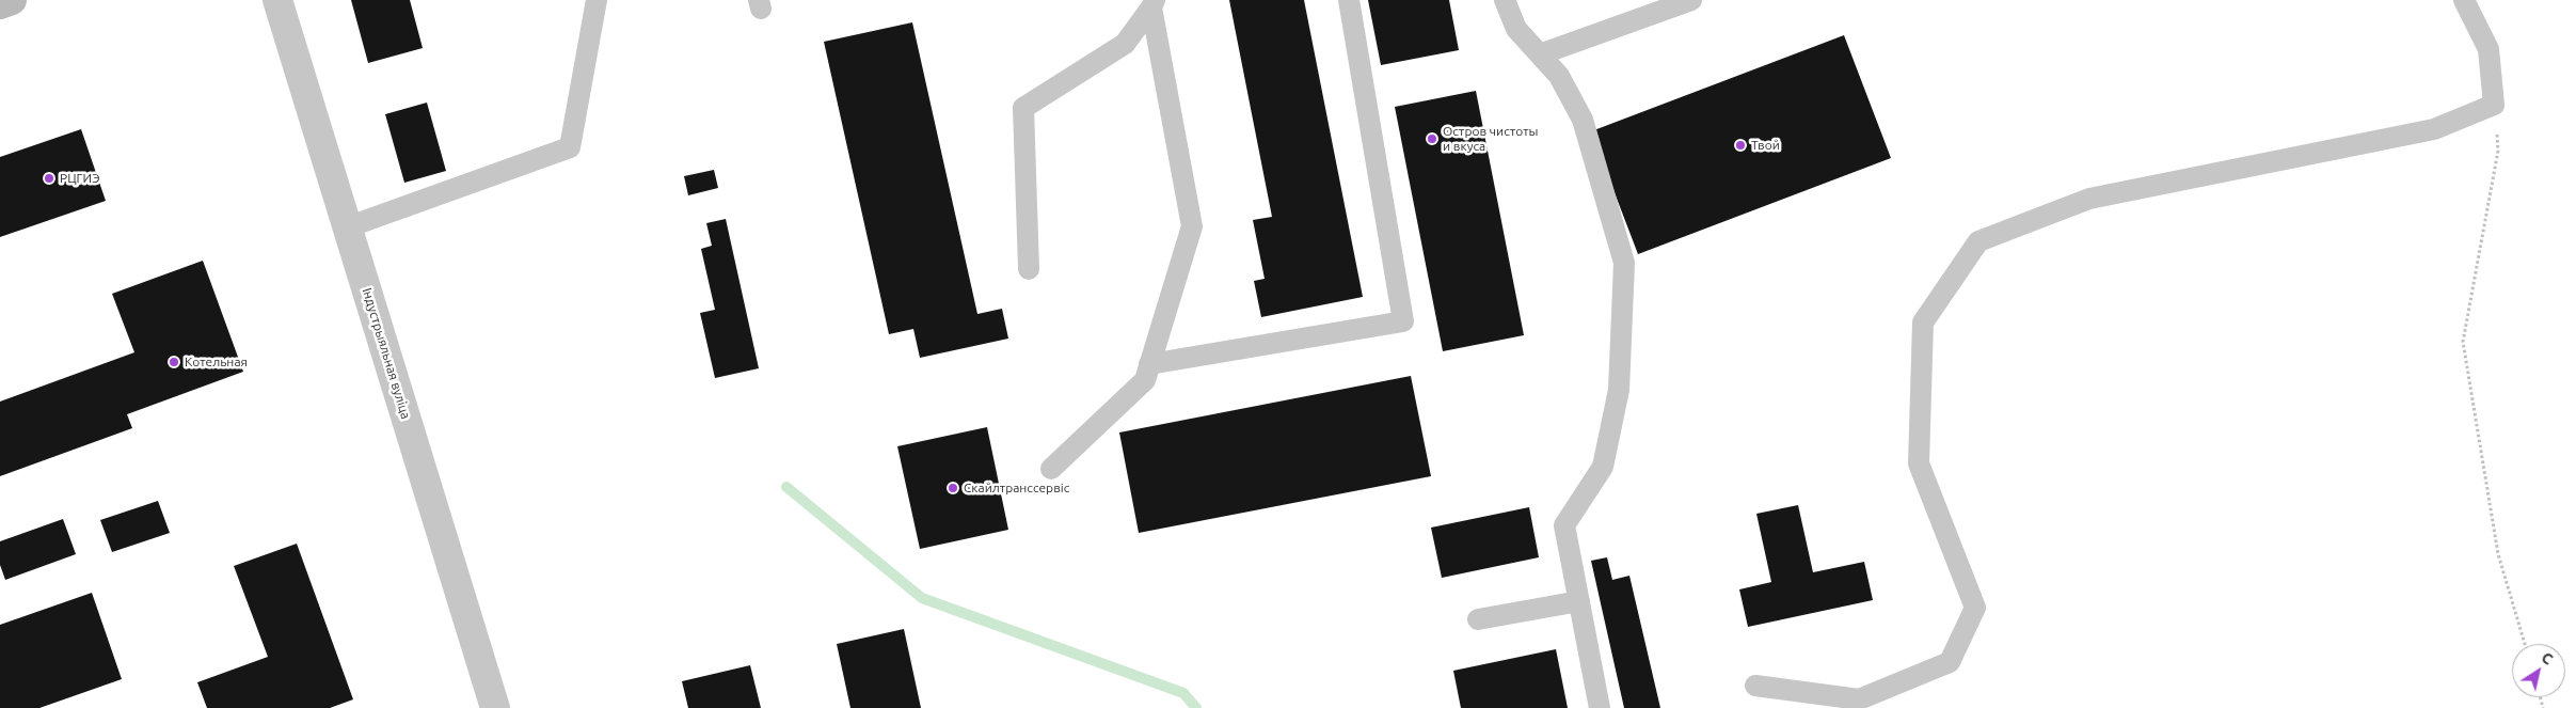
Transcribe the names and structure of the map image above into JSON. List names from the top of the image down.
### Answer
{
  "streets": {
    "street": ["Індустрыяльная вуліца"]
  },
  "places": [
    "Остров чистоты и вкуса",
    "Твой",
    "РЦГИЭ",
    "Котельная",
    "Скайлтранссервіс"
  ],
  "north": "top right"
}
